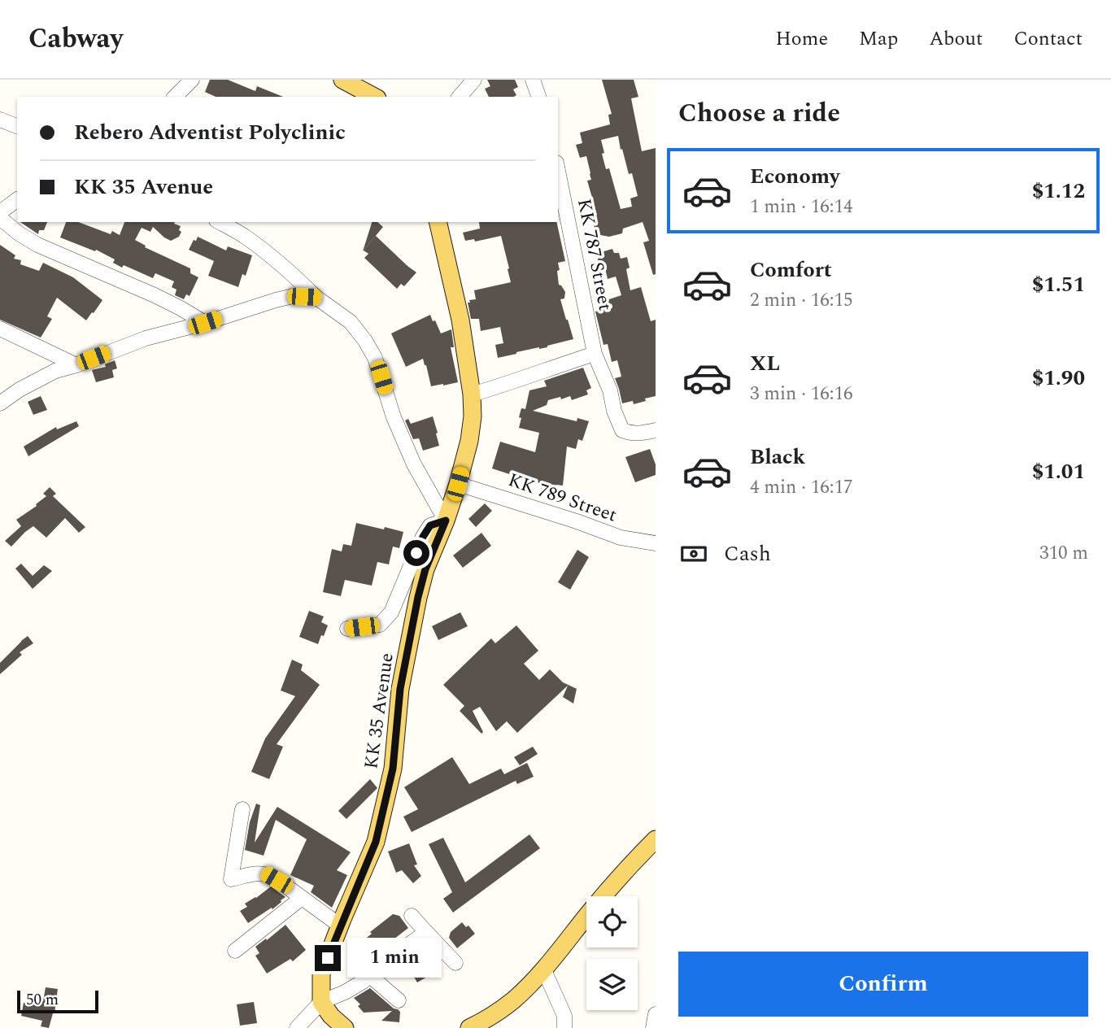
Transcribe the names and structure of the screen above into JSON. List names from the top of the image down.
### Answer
{
  "streets": {
    "main road": ["KK 35 Avenue"],
    "street": ["KK 787 Street", "KK 789 Street"]
  },
  "crossings": [
    ["KK 789 Street", "KK 35 Avenue"]
  ],
  "scale_bar": "50 m",
  "page": {
    "header": "Cabway",
    "nav": [
      "Home",
      "Map",
      "About",
      "Contact"
    ],
    "heading": "Choose a ride",
    "banner": ["Rebero Adventist Polyclinic", "KK 35 Avenue"],
    "list": [
      {
        "name": "Economy",
        "note": "1 min · 16:14",
        "value": "$1.12"
      },
      {
        "name": "Comfort",
        "note": "2 min · 16:15",
        "value": "$1.51"
      },
      {
        "name": "XL",
        "note": "3 min · 16:16",
        "value": "$1.90"
      },
      {
        "name": "Black",
        "note": "4 min · 16:17",
        "value": "$1.01"
      }
    ],
    "pay": ["Cash", "310 m"],
    "bubble": "1 min",
    "buttons": "Confirm",
    "scale": "50 m"
  }
}
